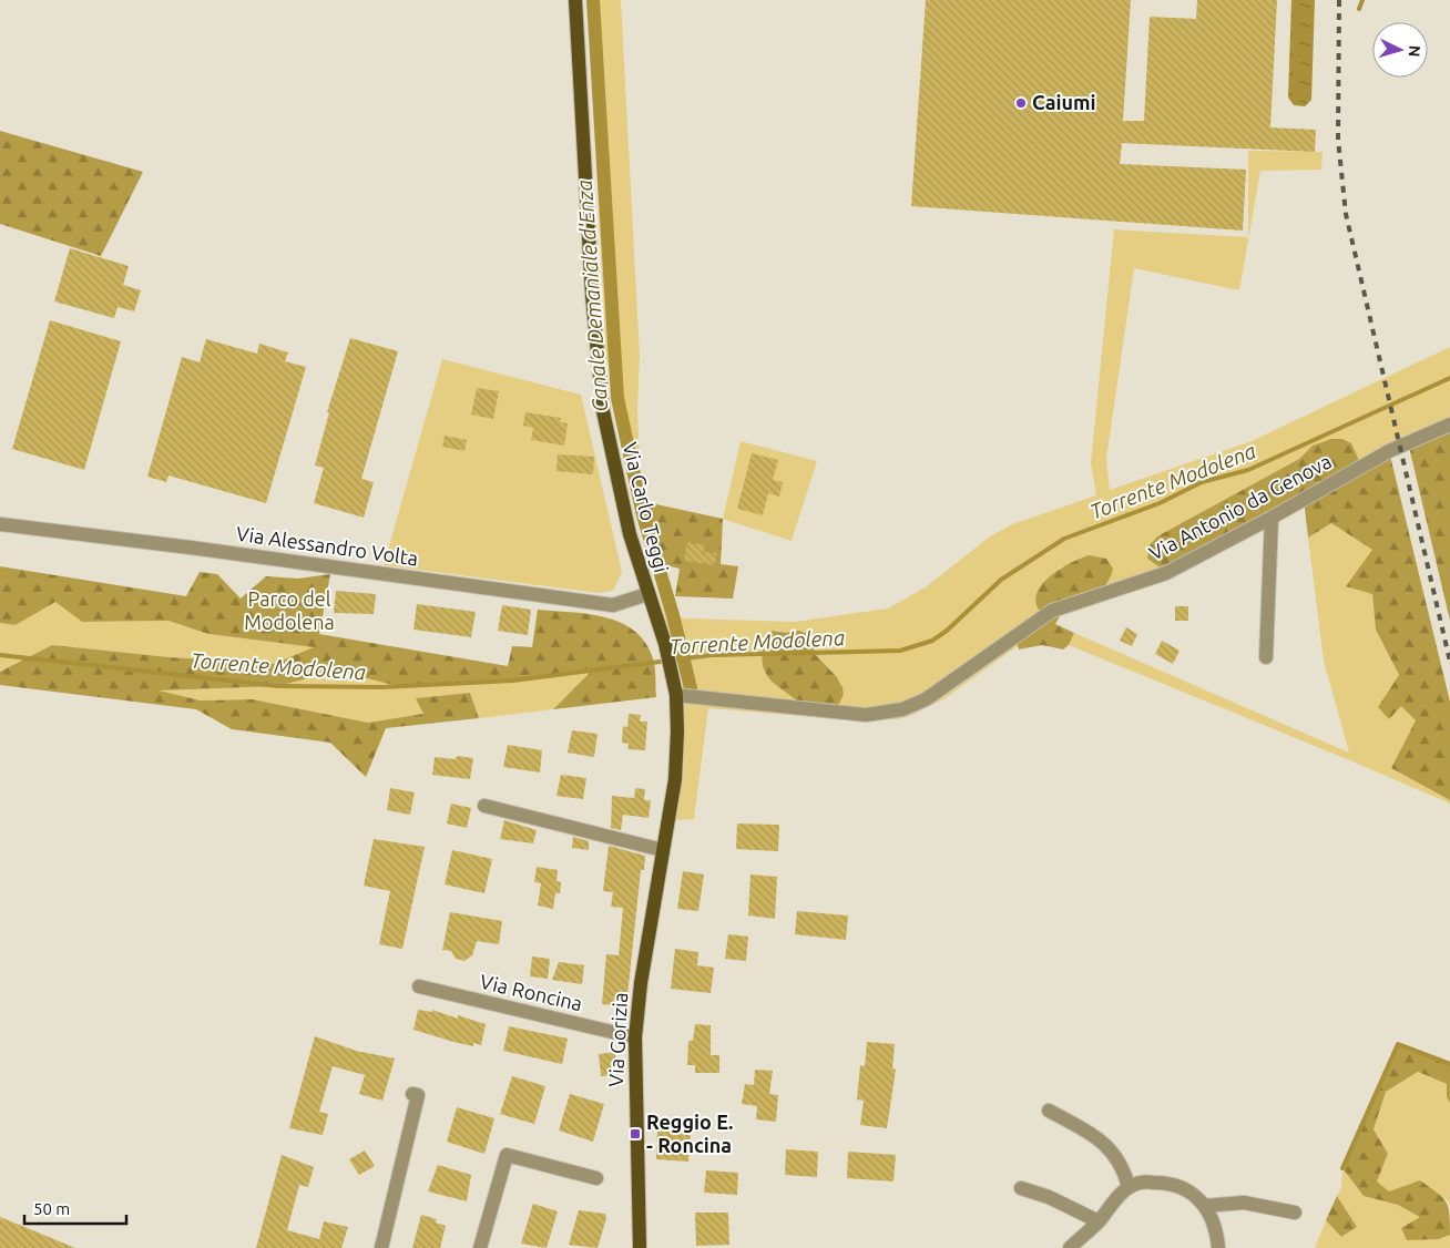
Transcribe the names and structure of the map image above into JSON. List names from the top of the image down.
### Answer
{
  "streets": {
    "main road": ["Via Carlo Teggi", "Via Gorizia"],
    "street": ["Via Antonio da Genova", "Via Alessandro Volta", "Via Roncina"]
  },
  "crossings": [
    ["Via Carlo Teggi", "Via Alessandro Volta"],
    ["Via Carlo Teggi", "Via Gorizia"],
    ["Via Antonio da Genova", "Via Gorizia"],
    ["Via Alessandro Volta", "Via Gorizia"],
    ["Via Roncina", "Via Gorizia"]
  ],
  "water": ["Canale Demaniale d'Enza", "Torrente Modolena"],
  "parks": ["Parco del Modolena"],
  "places": {
    "other": ["Caiumi"],
    "transit": ["Reggio E. - Roncina"]
  },
  "scale_bar": "50 m",
  "north": "right"
}
